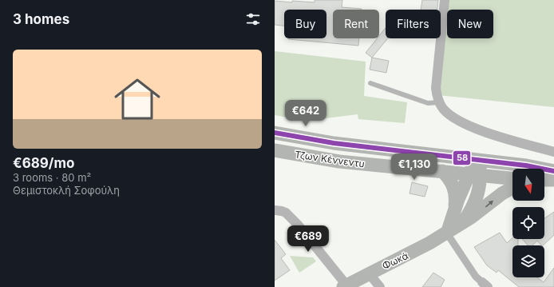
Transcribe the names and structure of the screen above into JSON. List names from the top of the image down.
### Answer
{
  "streets": {
    "main road": ["Τζων Κέννεντυ", "Φωκά"]
  },
  "crossings": [
    ["Τζων Κέννεντυ", "Φωκά"]
  ],
  "lines": ["transit line 58"],
  "north": "bottom",
  "page": {
    "heading": "3 homes",
    "chip": [
      "Buy",
      "Rent",
      "Filters",
      "New"
    ],
    "list": [
      {
        "name": "€689/mo",
        "note": "3 rooms · 80 m² · Θεμιστοκλή Σοφούλη"
      }
    ],
    "price": ["€642", "€1,130", "€689"]
  }
}
